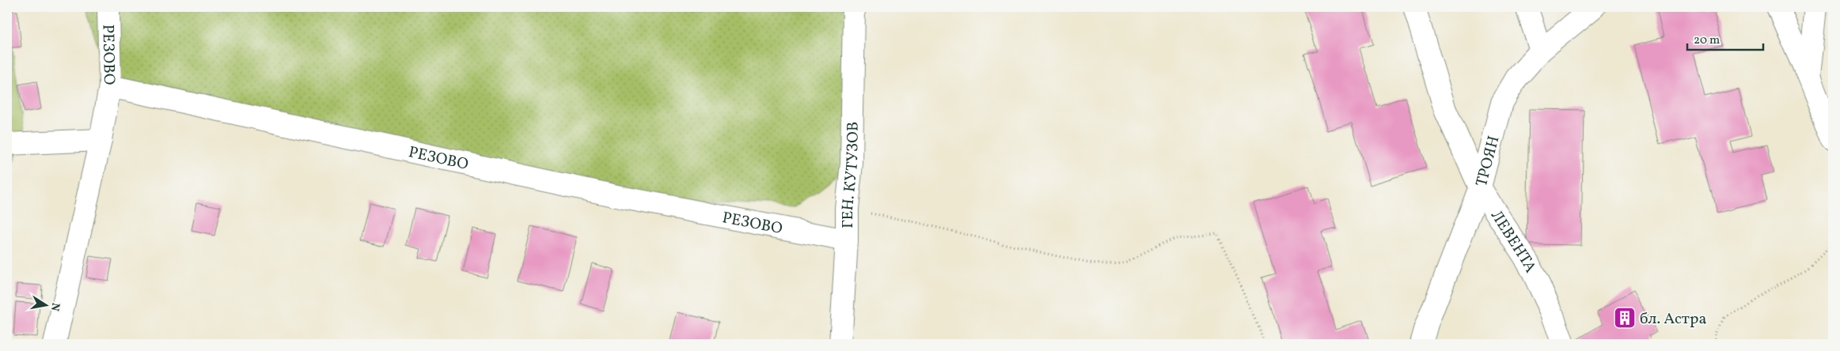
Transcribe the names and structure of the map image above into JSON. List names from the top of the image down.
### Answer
{
  "streets": {
    "street": [
      "РЕЗОВО",
      "ТРОЯН",
      "ГЕН. КУТУЗОВ",
      "ЛЕВЕНТА"
    ]
  },
  "crossings": [
    ["РЕЗОВО", "ГЕН. КУТУЗОВ"],
    ["ТРОЯН", "ЛЕВЕНТА"]
  ],
  "places": {
    "building": ["бл. Астра"]
  },
  "scale_bar": "20 m",
  "north": "right"
}
